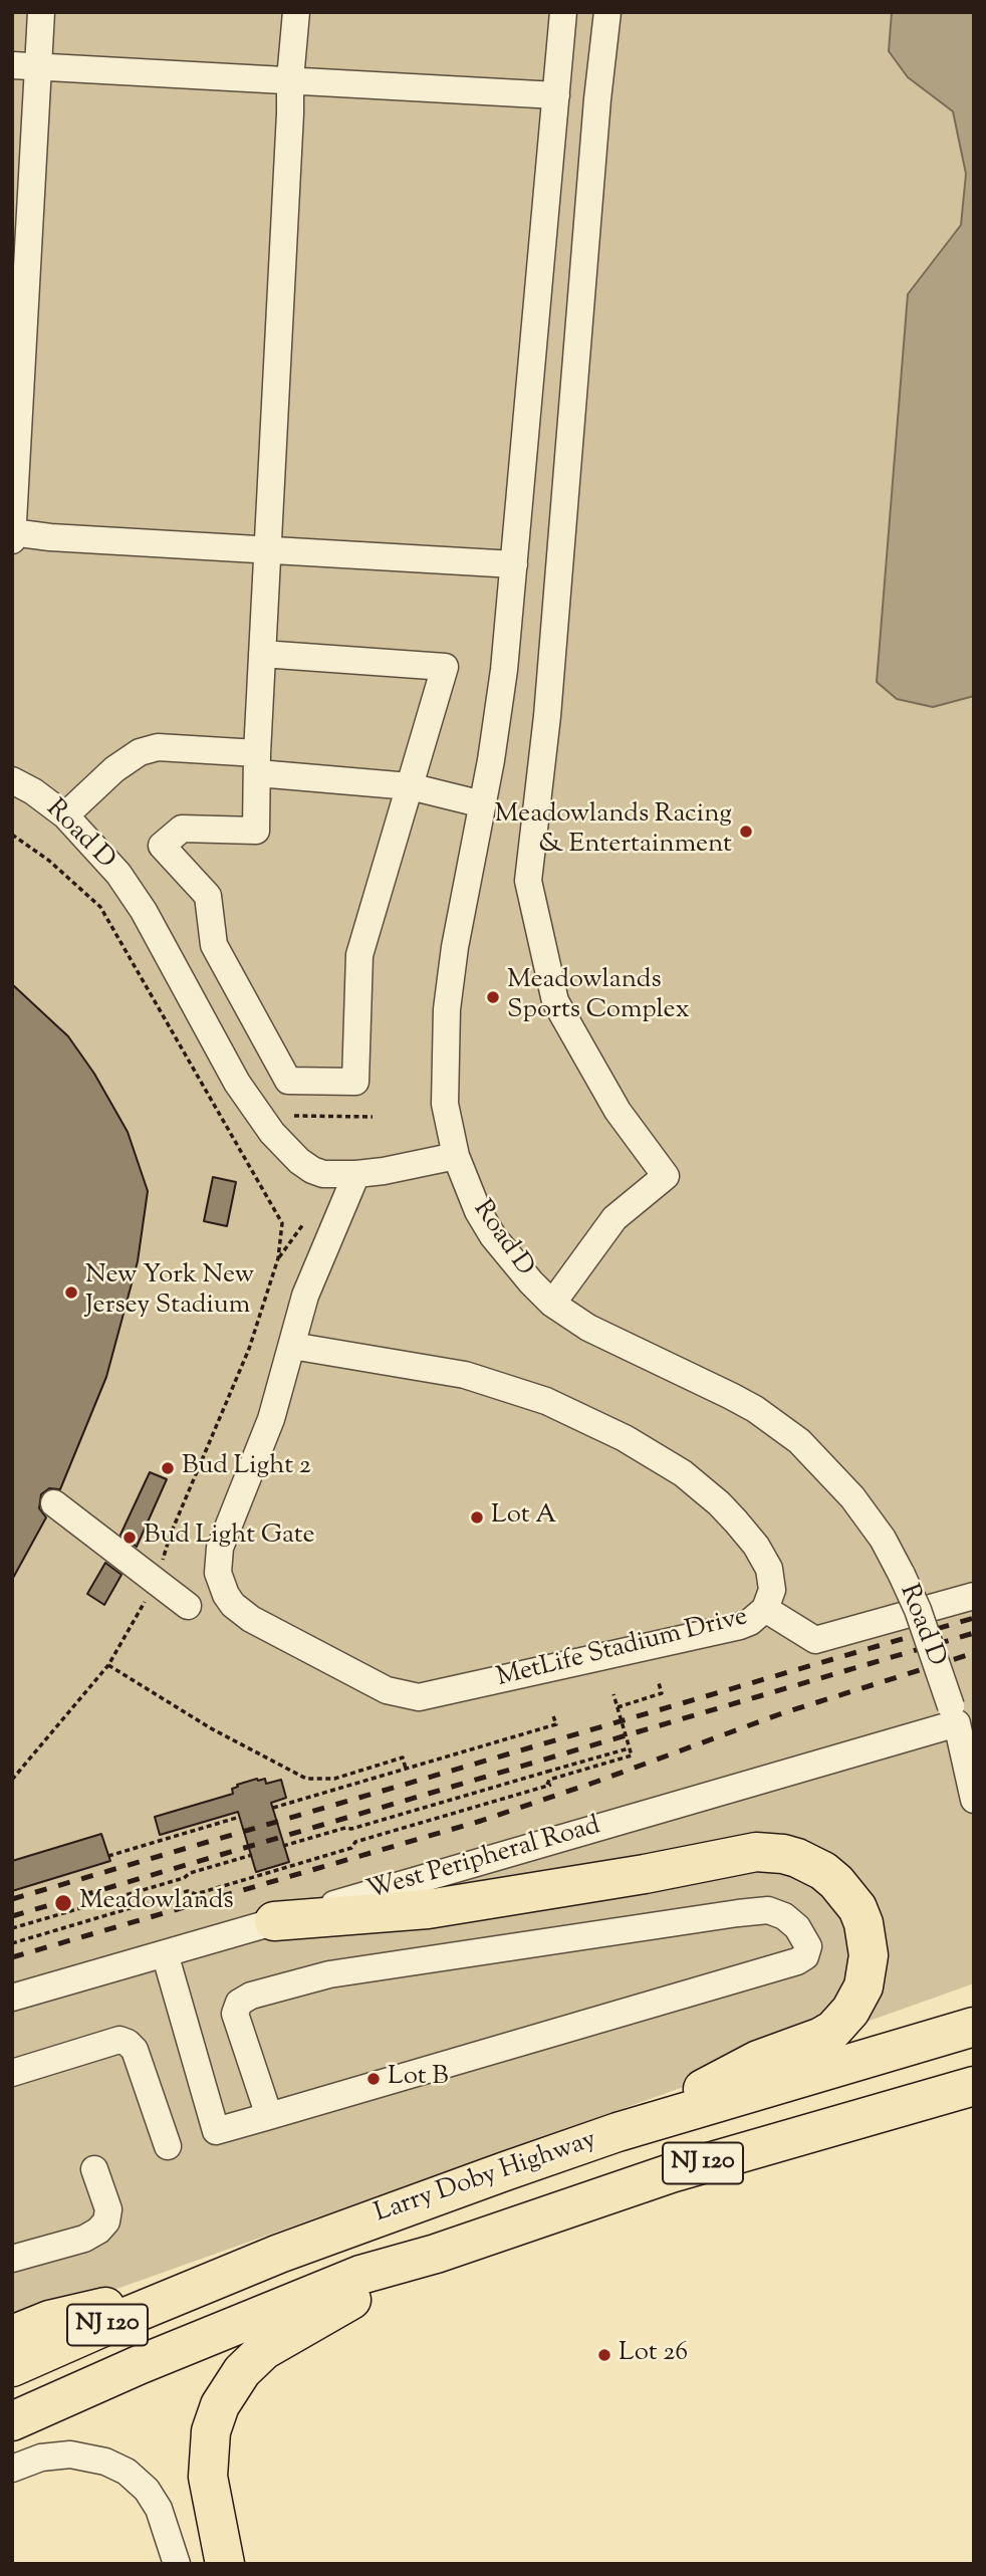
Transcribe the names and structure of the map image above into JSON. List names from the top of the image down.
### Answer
{
  "streets": {
    "highway": ["NJ 120", "Larry Doby Highway"],
    "street": ["Road D", "MetLife Stadium Drive", "West Peripheral Road"]
  },
  "crossings": [
    ["Road D", "MetLife Stadium Drive"],
    ["Road D", "West Peripheral Road"]
  ],
  "places": [
    "Meadowlands Racing & Entertainment",
    "Meadowlands Sports Complex",
    "New York New Jersey Stadium",
    "Bud Light 2",
    "Lot A",
    "Bud Light Gate",
    "Meadowlands",
    "Lot B",
    "Lot 26"
  ]
}
